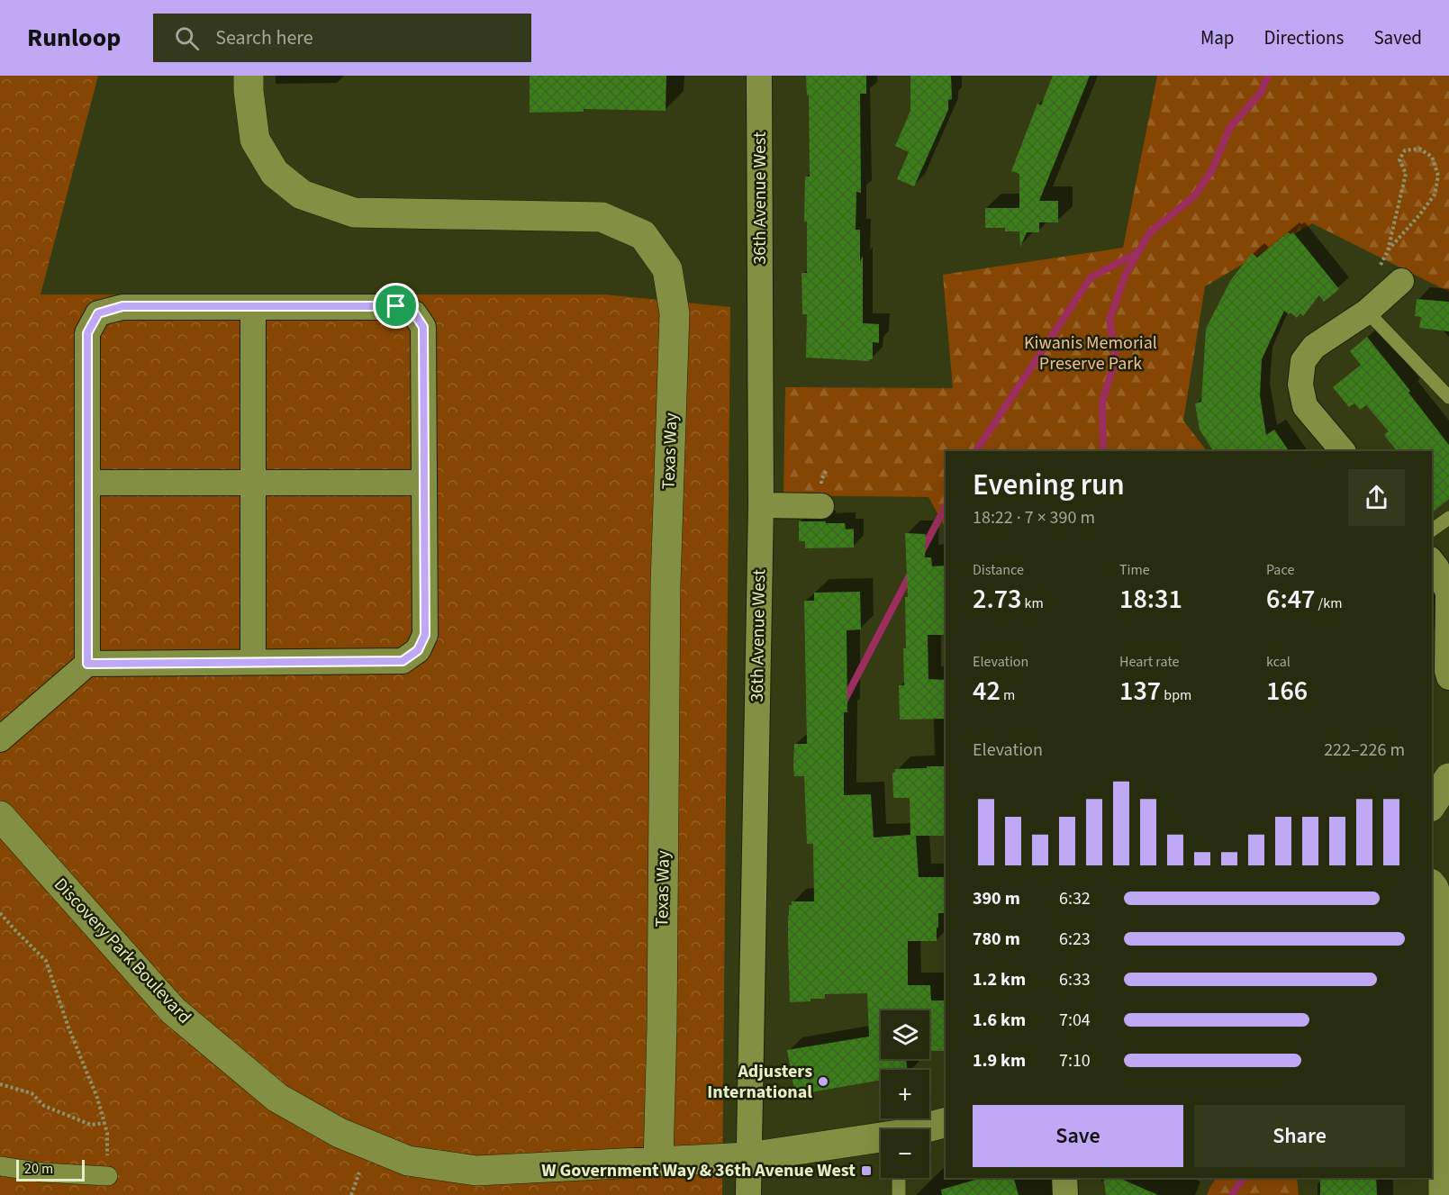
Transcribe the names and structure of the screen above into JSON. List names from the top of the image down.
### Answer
{
  "streets": {
    "street": ["36th Avenue West", "Texas Way", "Discovery Park Boulevard"]
  },
  "crossings": [
    ["36th Avenue West", "Discovery Park Boulevard"],
    ["Texas Way", "Discovery Park Boulevard"]
  ],
  "parks": ["Kiwanis Memorial Preserve Park"],
  "places": {
    "other": ["Adjusters International"],
    "transit": ["W Government Way & 36th Avenue West"]
  },
  "scale_bar": "20 m",
  "page": {
    "header": "Runloop",
    "search": "Search here",
    "nav": ["Map", "Directions", "Saved"],
    "heading": ["Evening run", "18:22 · 7 × 390 m"],
    "stats": [
      ["Distance", "2.73 km"],
      ["Time", "18:31"],
      ["Pace", "6:47 /km"],
      ["Elevation", "42 m"],
      ["Heart rate", "137 bpm"],
      ["kcal", "166"]
    ],
    "chart": ["Elevation", "222–226 m"],
    "list": [
      {
        "name": "390 m",
        "note": "6:32"
      },
      {
        "name": "780 m",
        "note": "6:23"
      },
      {
        "name": "1.2 km",
        "note": "6:33"
      },
      {
        "name": "1.6 km",
        "note": "7:04"
      },
      {
        "name": "1.9 km",
        "note": "7:10"
      }
    ],
    "map_buttons": ["+", "−"],
    "buttons": ["Save", "Share"],
    "scale": "20 m"
  }
}
